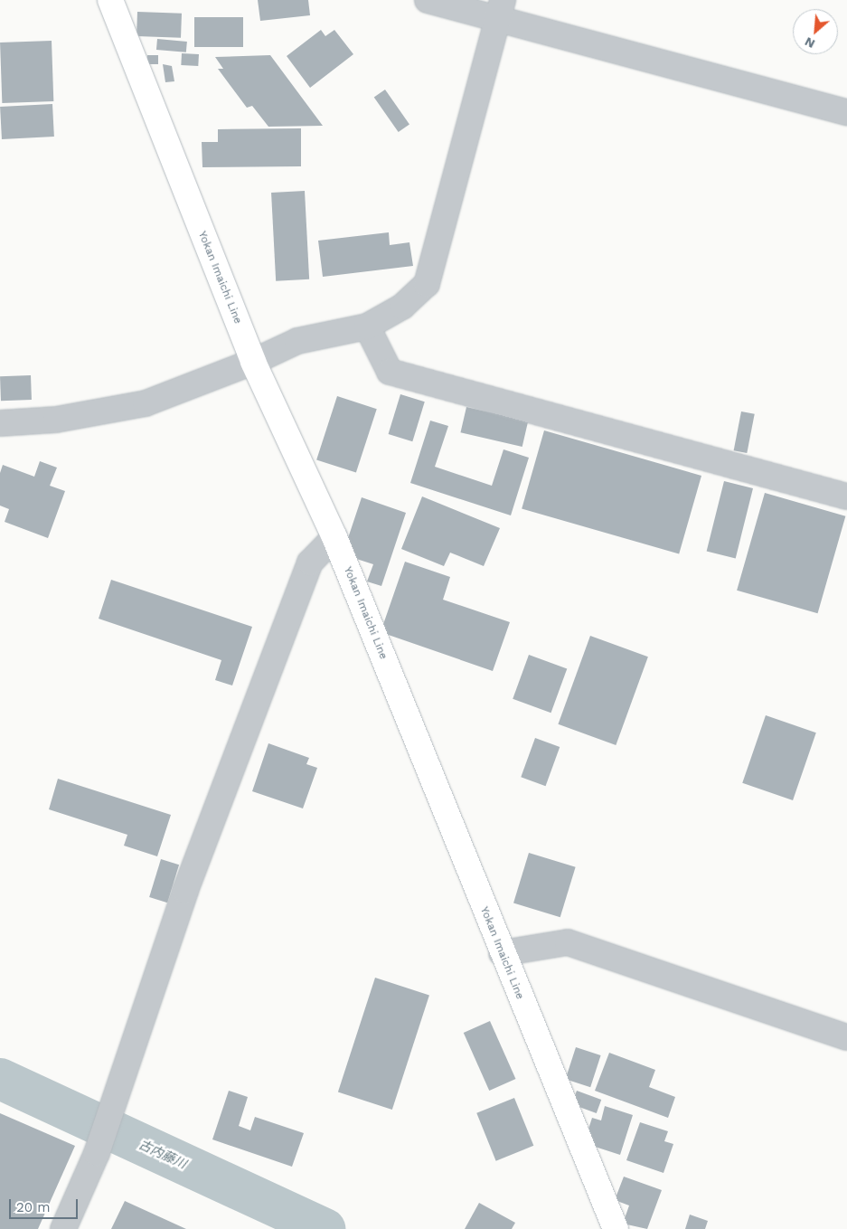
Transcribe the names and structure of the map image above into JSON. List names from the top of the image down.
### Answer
{
  "streets": {
    "main road": ["Yokan Imaichi Line"]
  },
  "water": ["古内藤川"],
  "scale_bar": "20 m",
  "north": "bottom left"
}
